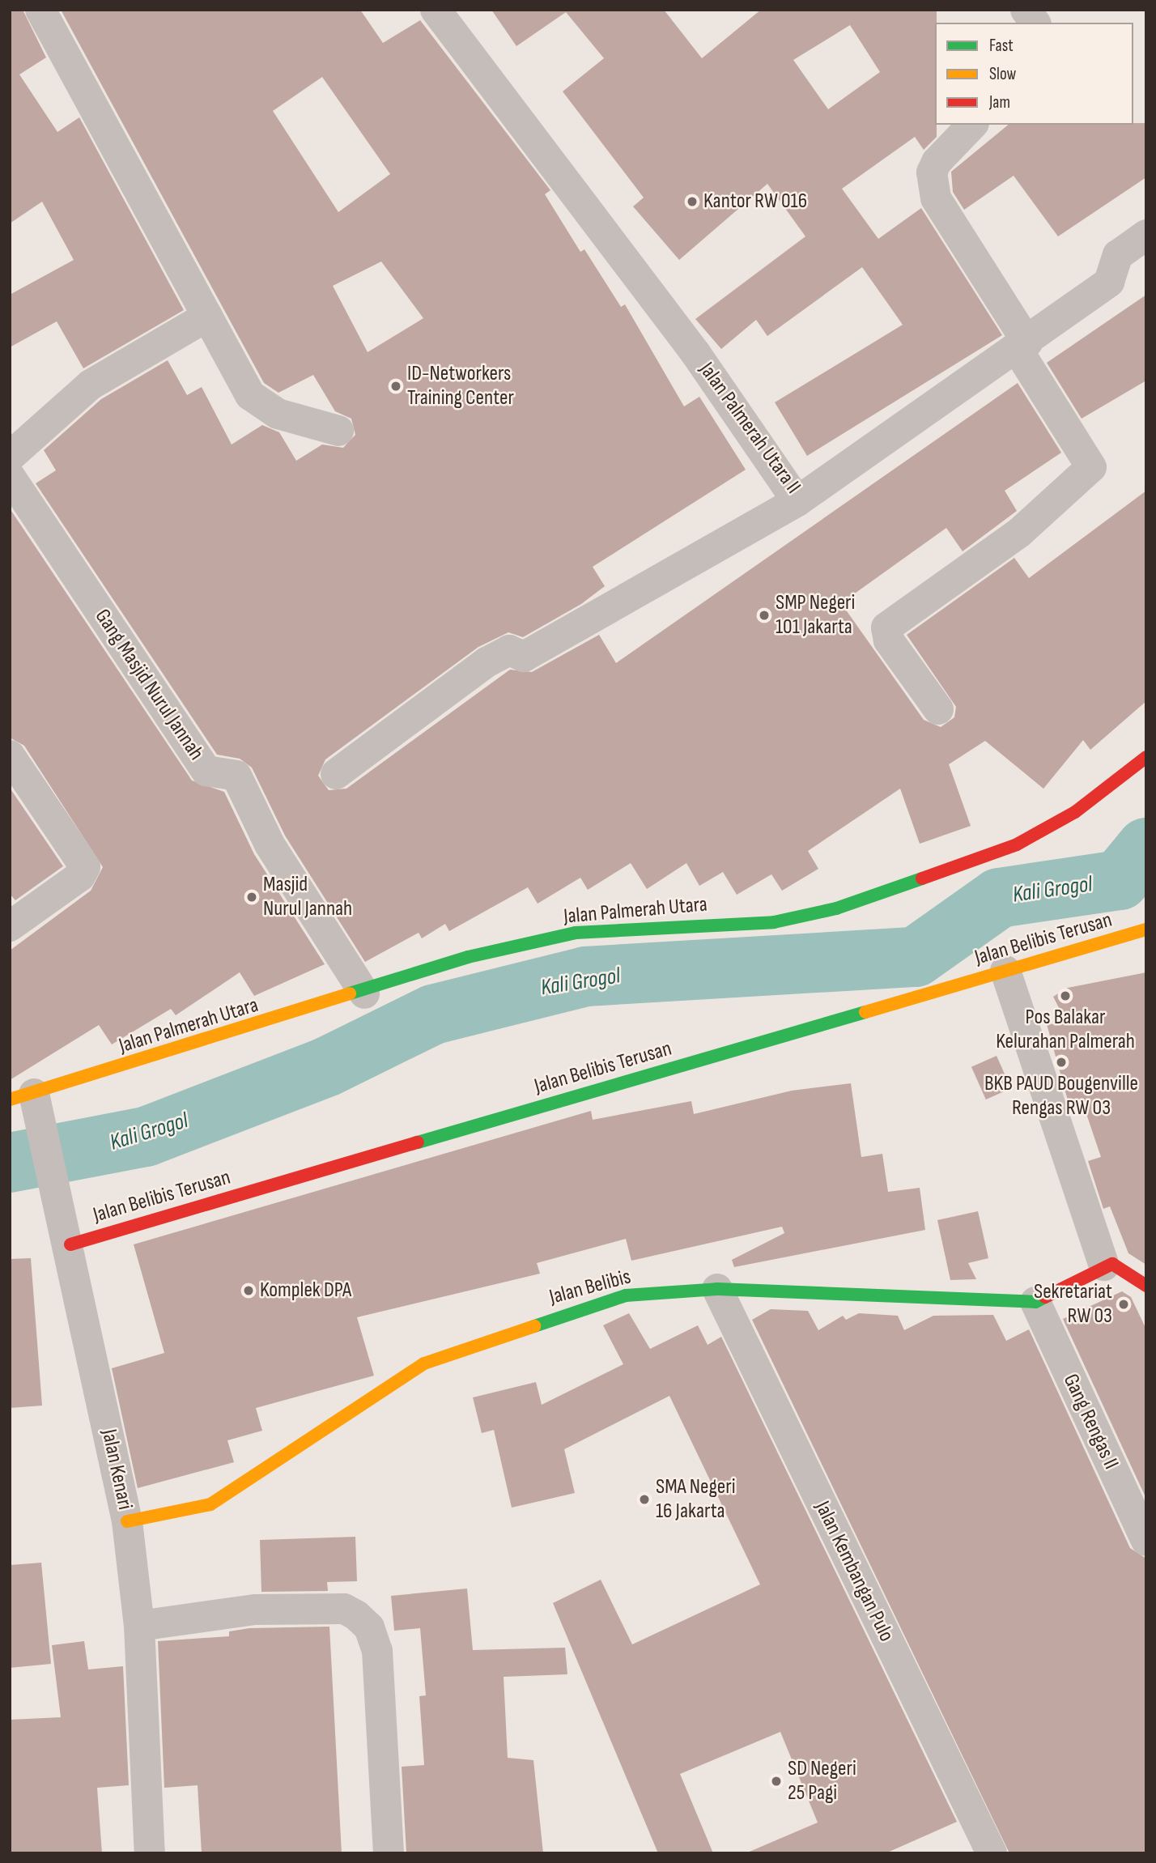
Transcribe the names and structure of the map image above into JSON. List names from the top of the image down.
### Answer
{
  "streets": {
    "street": [
      "Jalan Palmerah Utara II",
      "Gang Masjid Nurul Jannah",
      "Jalan Palmerah Utara",
      "Jalan Belibis Terusan",
      "Jalan Belibis",
      "Gang Rengas II",
      "Jalan Kenari",
      "Jalan Kembangan Pulo"
    ]
  },
  "crossings": [
    ["Gang Masjid Nurul Jannah", "Jalan Palmerah Utara"],
    ["Jalan Palmerah Utara", "Jalan Kenari"],
    ["Jalan Belibis Terusan", "Jalan Kenari"],
    ["Jalan Belibis", "Gang Rengas II"],
    ["Jalan Belibis", "Jalan Kenari"],
    ["Jalan Belibis", "Jalan Kembangan Pulo"]
  ],
  "water": ["Kali Grogol"],
  "places": [
    "Kantor RW 016",
    "ID-Networkers Training Center",
    "SMP Negeri 101 Jakarta",
    "Masjid Nurul Jannah",
    "Pos Balakar Kelurahan Palmerah",
    "BKB PAUD Bougenville Rengas RW 03",
    "Komplek DPA",
    "Sekretariat RW 03",
    "SMA Negeri 16 Jakarta",
    "SD Negeri 25 Pagi"
  ],
  "legend": ["Fast", "Slow", "Jam"]
}
